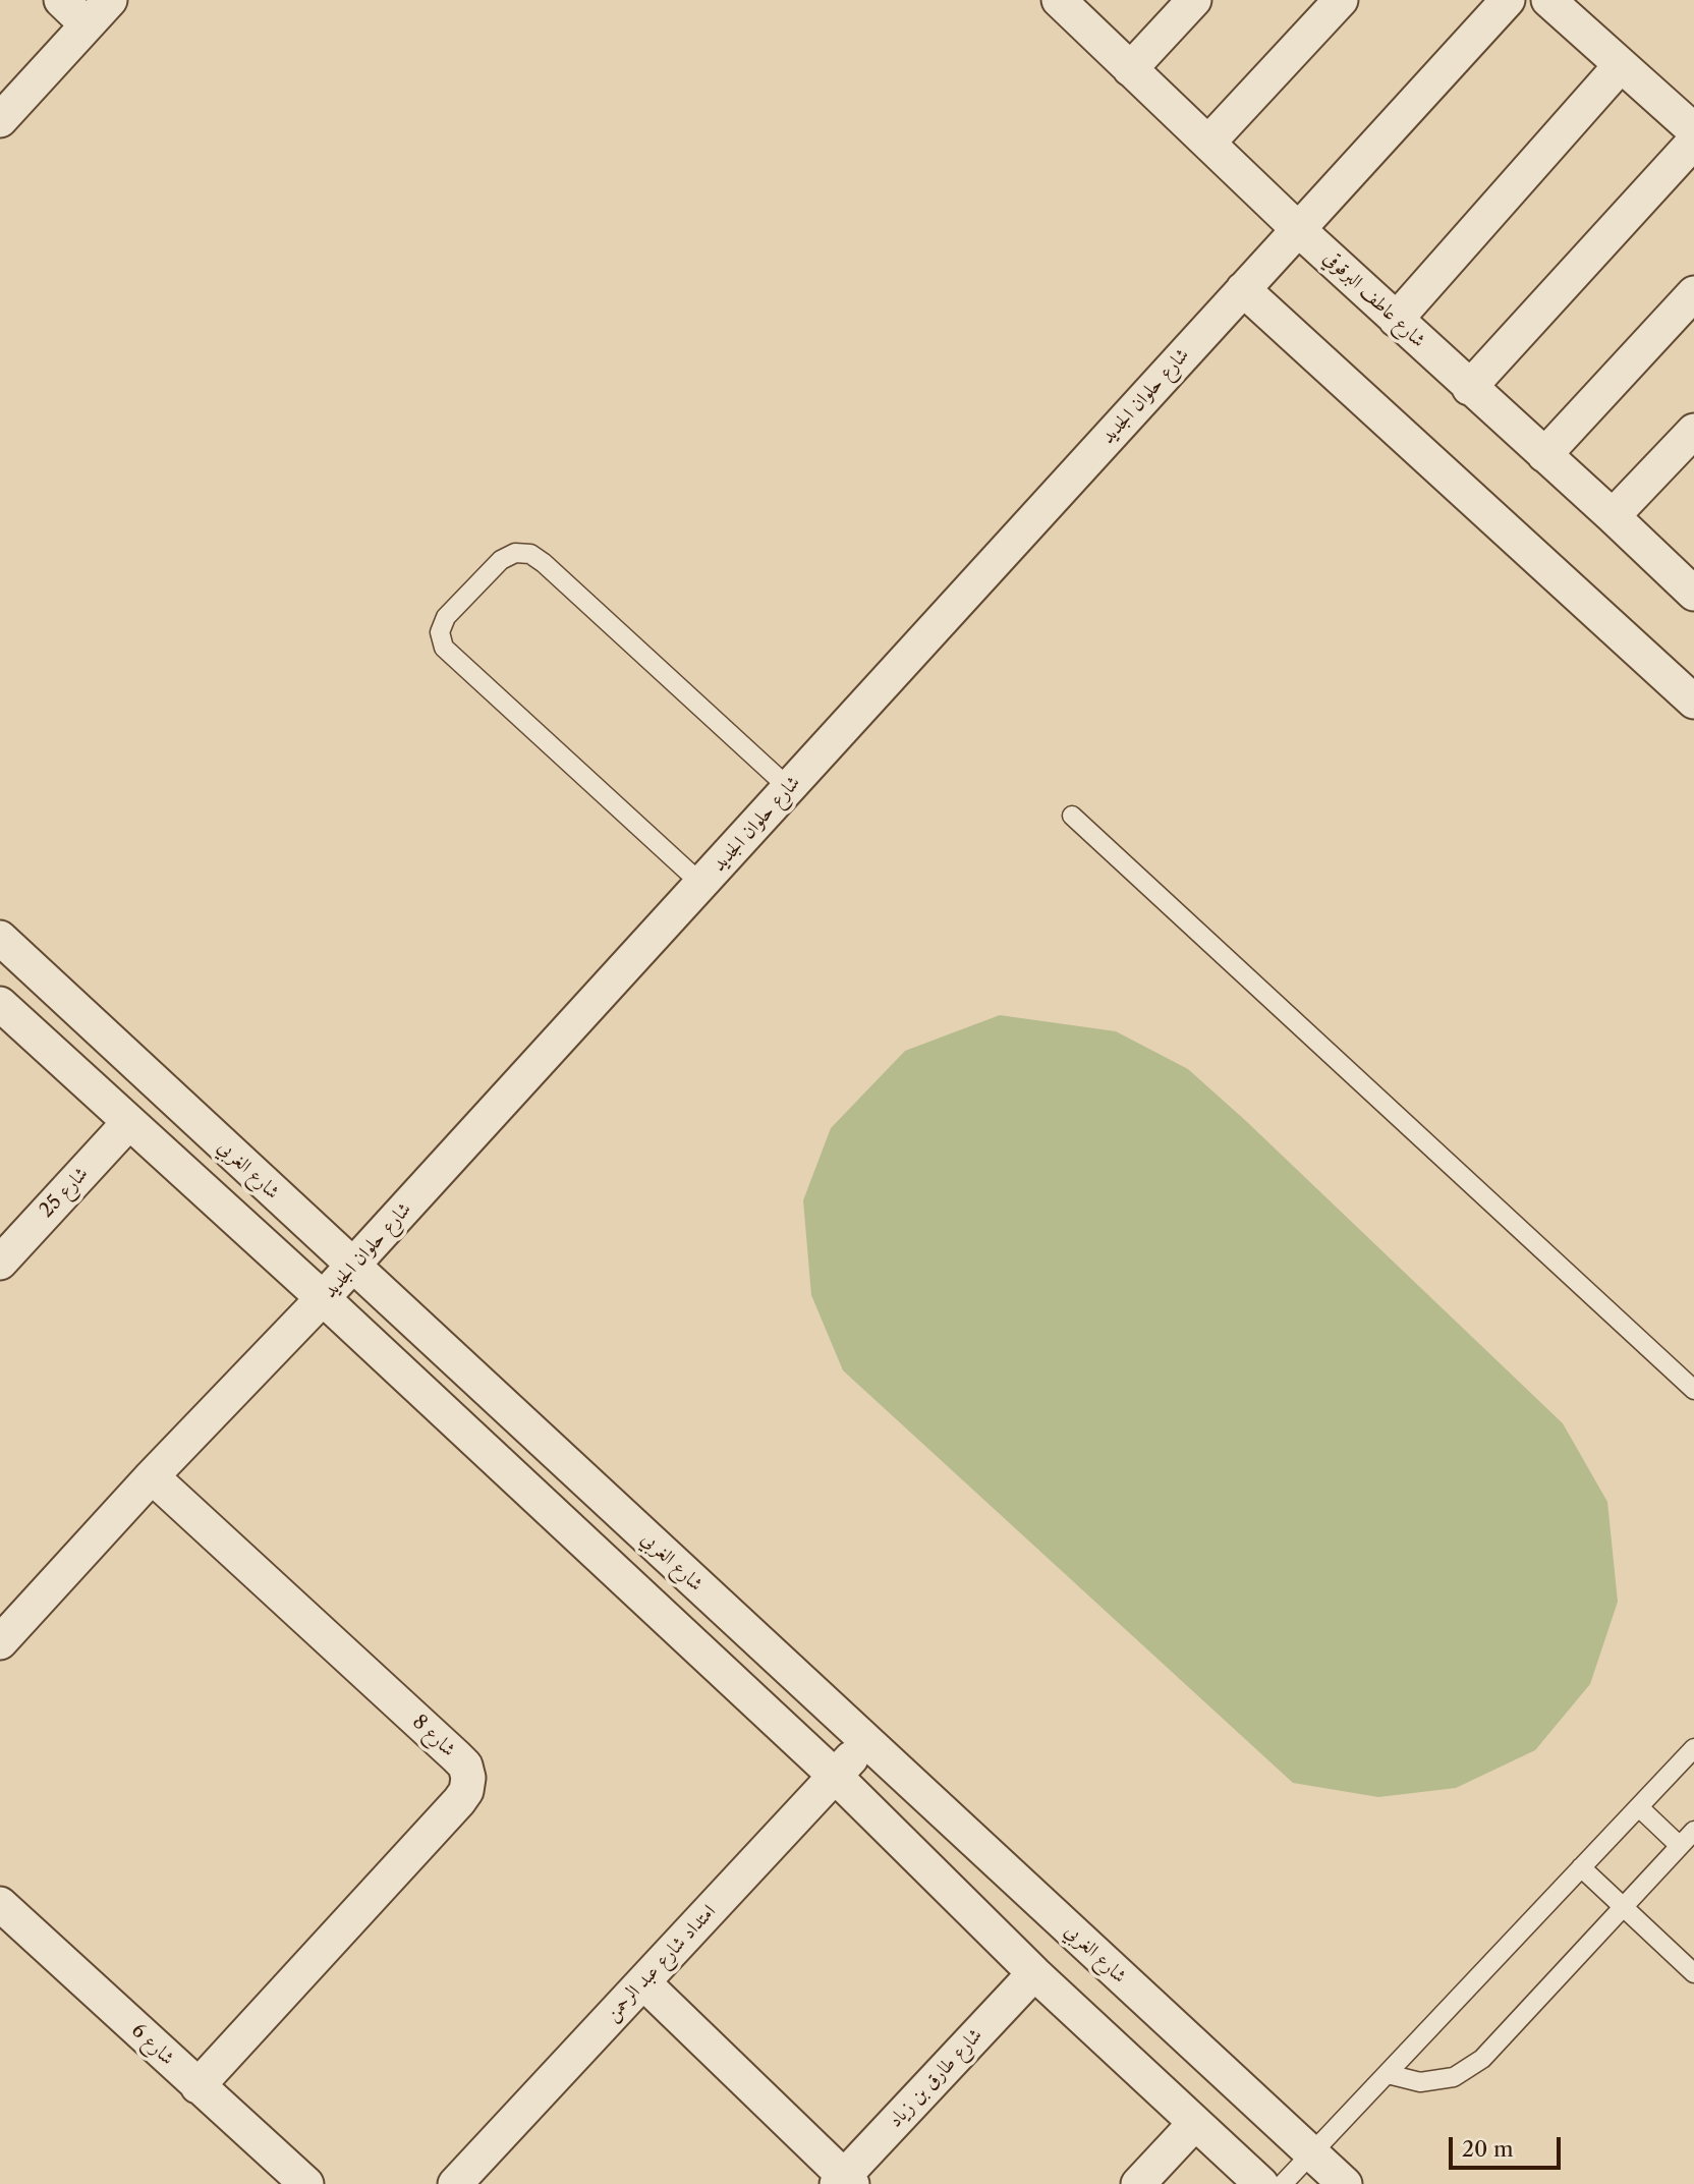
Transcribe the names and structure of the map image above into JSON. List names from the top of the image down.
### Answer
{
  "streets": {
    "street": [
      "شارع عاطف البرقوقي",
      "شارع حلوان الجديد",
      "شارع الغربي",
      "شارع 25",
      "شارع 8",
      "امتداد شارع عبد الرحمن",
      "شارع 6",
      "شارع طارق بن زياد"
    ]
  },
  "crossings": [
    ["شارع عاطف البرقوقي", "شارع حلوان الجديد"],
    ["شارع حلوان الجديد", "شارع الغربي"],
    ["شارع حلوان الجديد", "شارع 8"],
    ["شارع الغربي", "امتداد شارع عبد الرحمن"],
    ["شارع 8", "شارع 6"]
  ],
  "scale_bar": "20 m"
}
